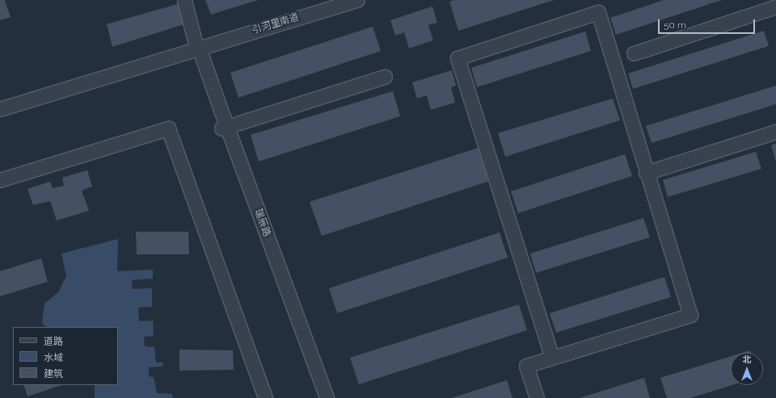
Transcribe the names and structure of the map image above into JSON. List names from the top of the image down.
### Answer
{
  "streets": {
    "street": ["引河里南道", "瑞辰路"]
  },
  "crossings": [
    ["引河里南道", "瑞辰路"]
  ],
  "legend": ["道路", "水域", "建筑"],
  "scale_bar": "50 m",
  "north": "top"
}
